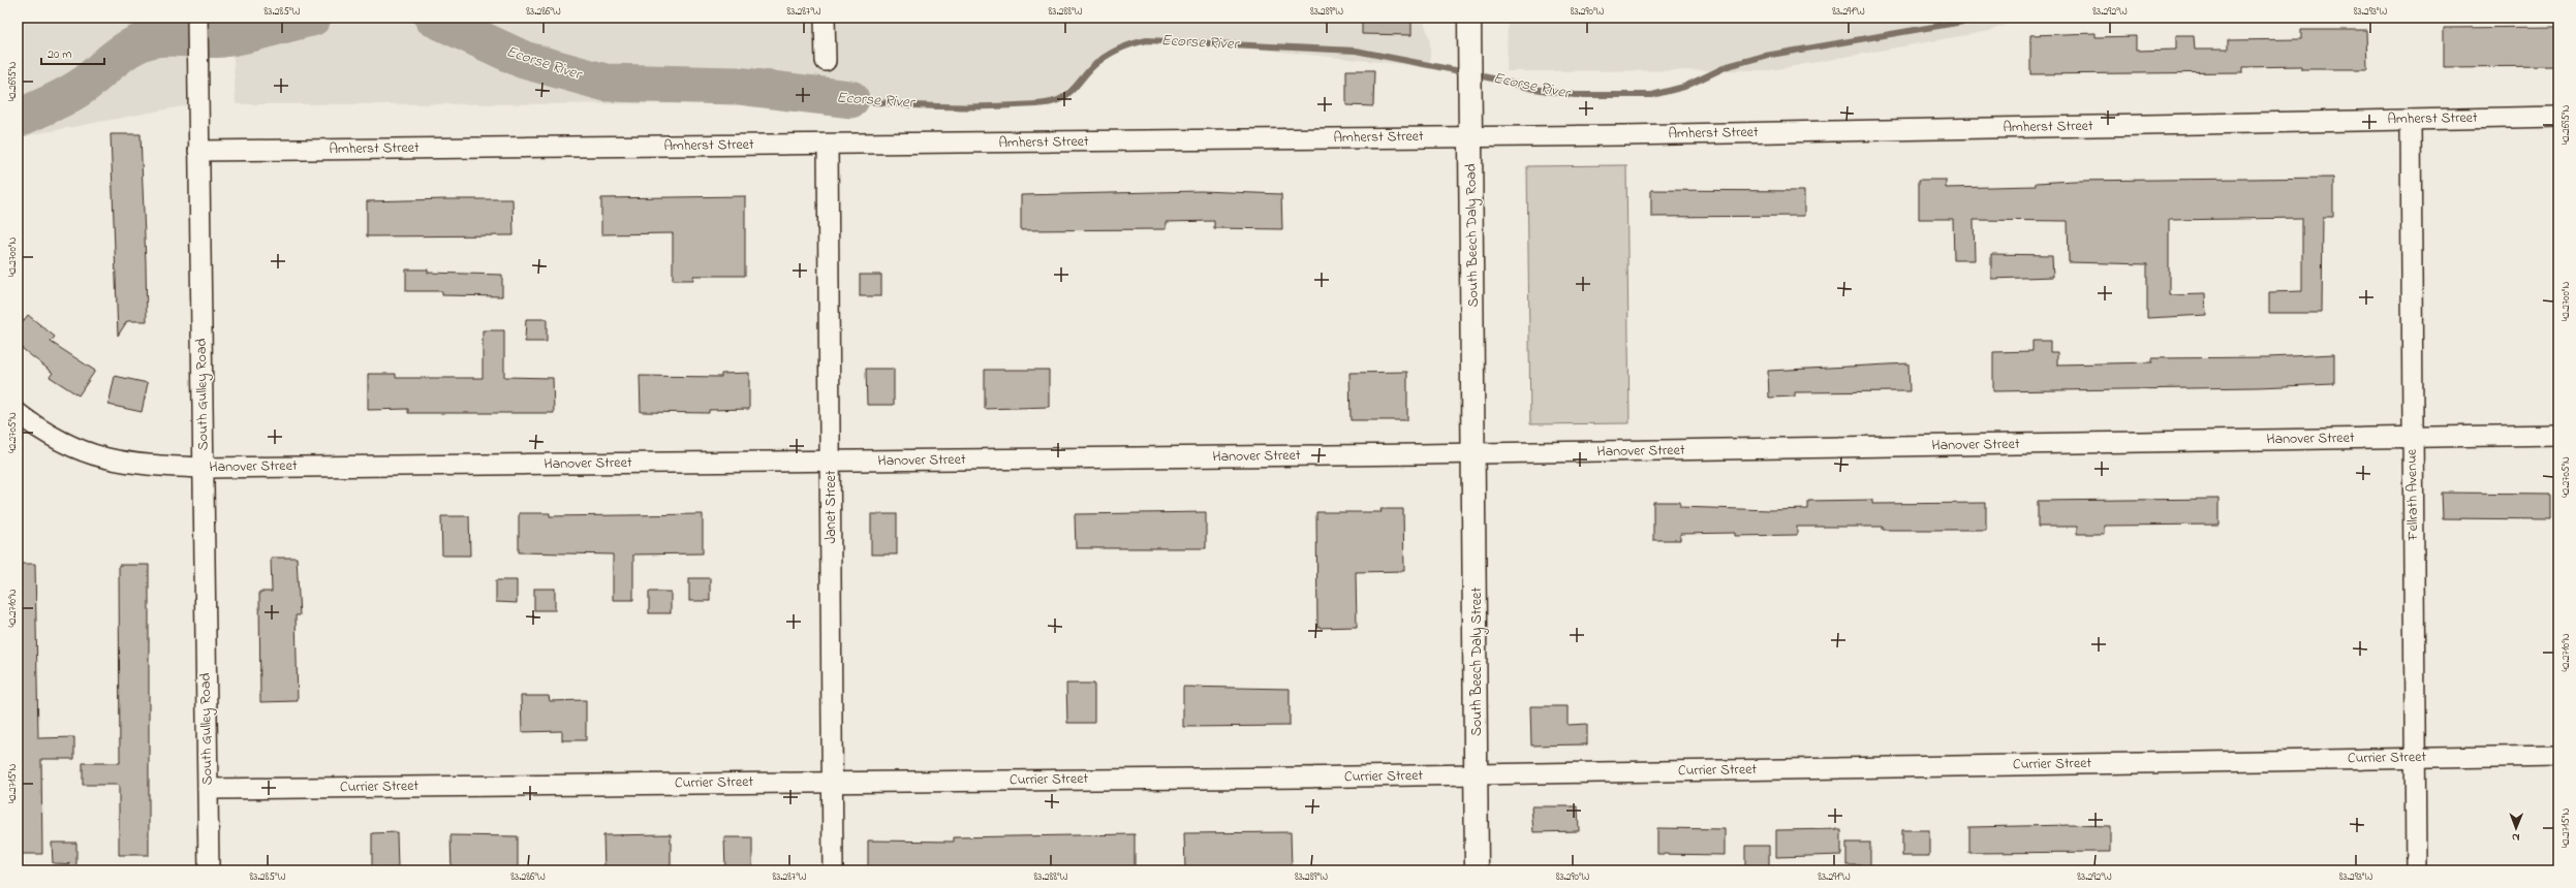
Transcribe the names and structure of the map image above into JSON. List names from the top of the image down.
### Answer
{
  "streets": {
    "main road": ["South Beech Daly Road", "South Beech Daly Street"],
    "street": [
      "Amherst Street",
      "South Gulley Road",
      "Hanover Street",
      "Fellrath Avenue",
      "Janet Street",
      "Currier Street"
    ]
  },
  "crossings": [
    ["Amherst Street", "South Beech Daly Road"],
    ["Amherst Street", "South Gulley Road"],
    ["Amherst Street", "Fellrath Avenue"],
    ["Amherst Street", "Janet Street"],
    ["South Beech Daly Road", "Hanover Street"],
    ["South Beech Daly Road", "South Beech Daly Street"],
    ["South Gulley Road", "Hanover Street"],
    ["South Gulley Road", "Currier Street"],
    ["Hanover Street", "Fellrath Avenue"],
    ["Hanover Street", "Janet Street"],
    ["Hanover Street", "South Beech Daly Street"],
    ["Fellrath Avenue", "Currier Street"],
    ["Janet Street", "Currier Street"],
    ["South Beech Daly Street", "Currier Street"]
  ],
  "water": ["Ecorse River"],
  "scale_bar": "20 m",
  "north": "bottom",
  "coordinates": [
    "83.285°W",
    "83.286°W",
    "83.287°W",
    "83.288°W",
    "83.289°W",
    "83.290°W",
    "83.291°W",
    "83.292°W",
    "83.293°W",
    "42.2695°N",
    "42.2700°N",
    "42.2705°N",
    "42.2710°N",
    "42.2715°N"
  ]
}
